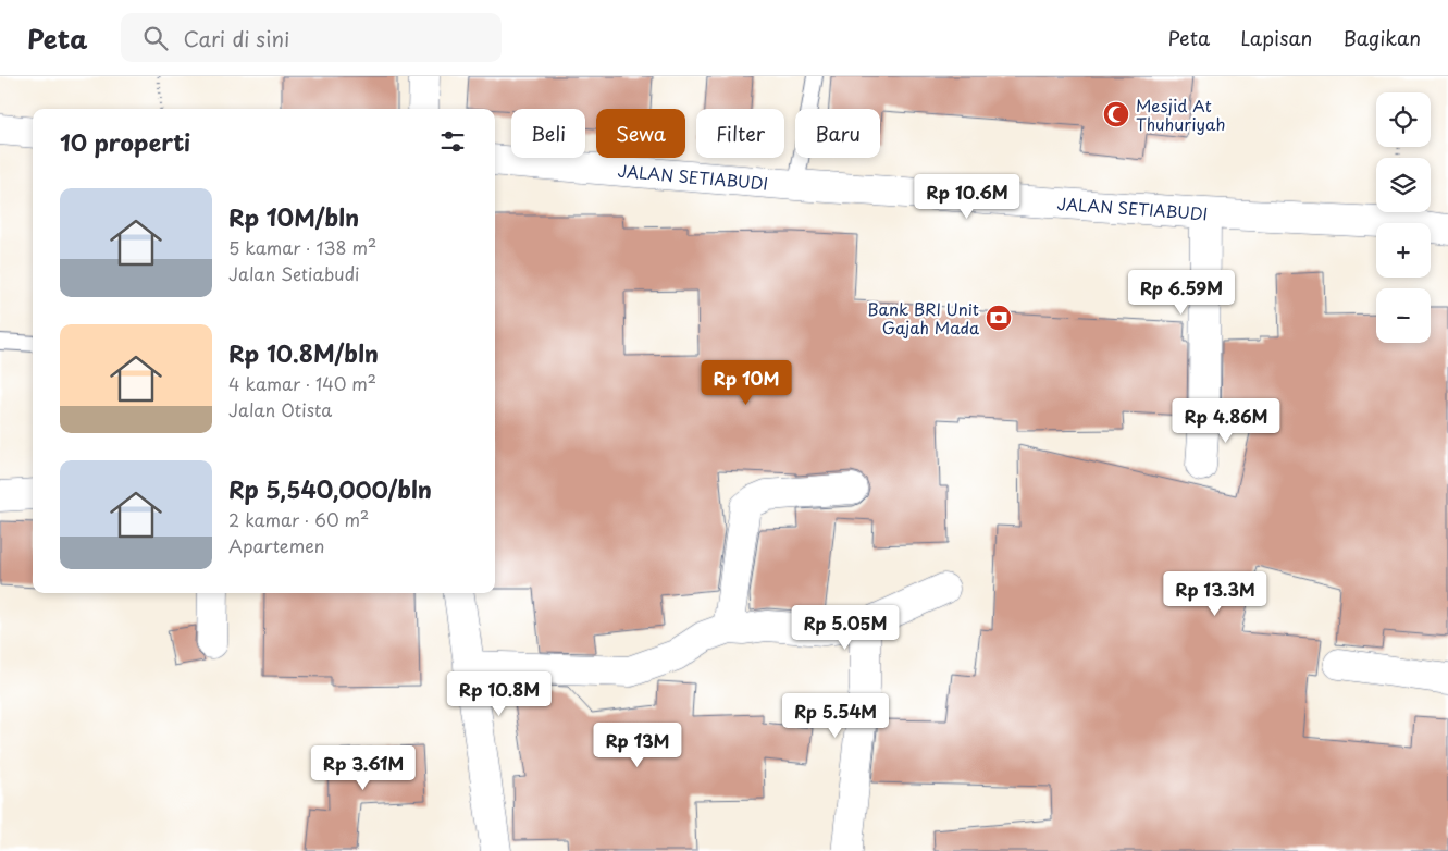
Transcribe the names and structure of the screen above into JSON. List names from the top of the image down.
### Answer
{
  "streets": {
    "street": ["JALAN SETIABUDI"]
  },
  "places": {
    "mosque": ["Mesjid At Thuhuriyah"],
    "bank": ["Bank BRI Unit Gajah Mada"]
  },
  "page": {
    "header": "Peta",
    "search": "Cari di sini",
    "nav": ["Peta", "Lapisan", "Bagikan"],
    "map_buttons": ["+", "−"],
    "chip": [
      "Beli",
      "Sewa",
      "Filter",
      "Baru"
    ],
    "heading": "10 properti",
    "price": [
      "Rp 10.6M",
      "Rp 6.59M",
      "Rp 10M",
      "Rp 4.86M",
      "Rp 13.3M",
      "Rp 5.05M",
      "Rp 10.8M",
      "Rp 5.54M",
      "Rp 13M",
      "Rp 3.61M"
    ],
    "list": [
      {
        "name": "Rp 10M/bln",
        "note": "5 kamar · 138 m² · Jalan Setiabudi"
      },
      {
        "name": "Rp 10.8M/bln",
        "note": "4 kamar · 140 m² · Jalan Otista"
      },
      {
        "name": "Rp 5,540,000/bln",
        "note": "2 kamar · 60 m² · Apartemen"
      }
    ]
  }
}
